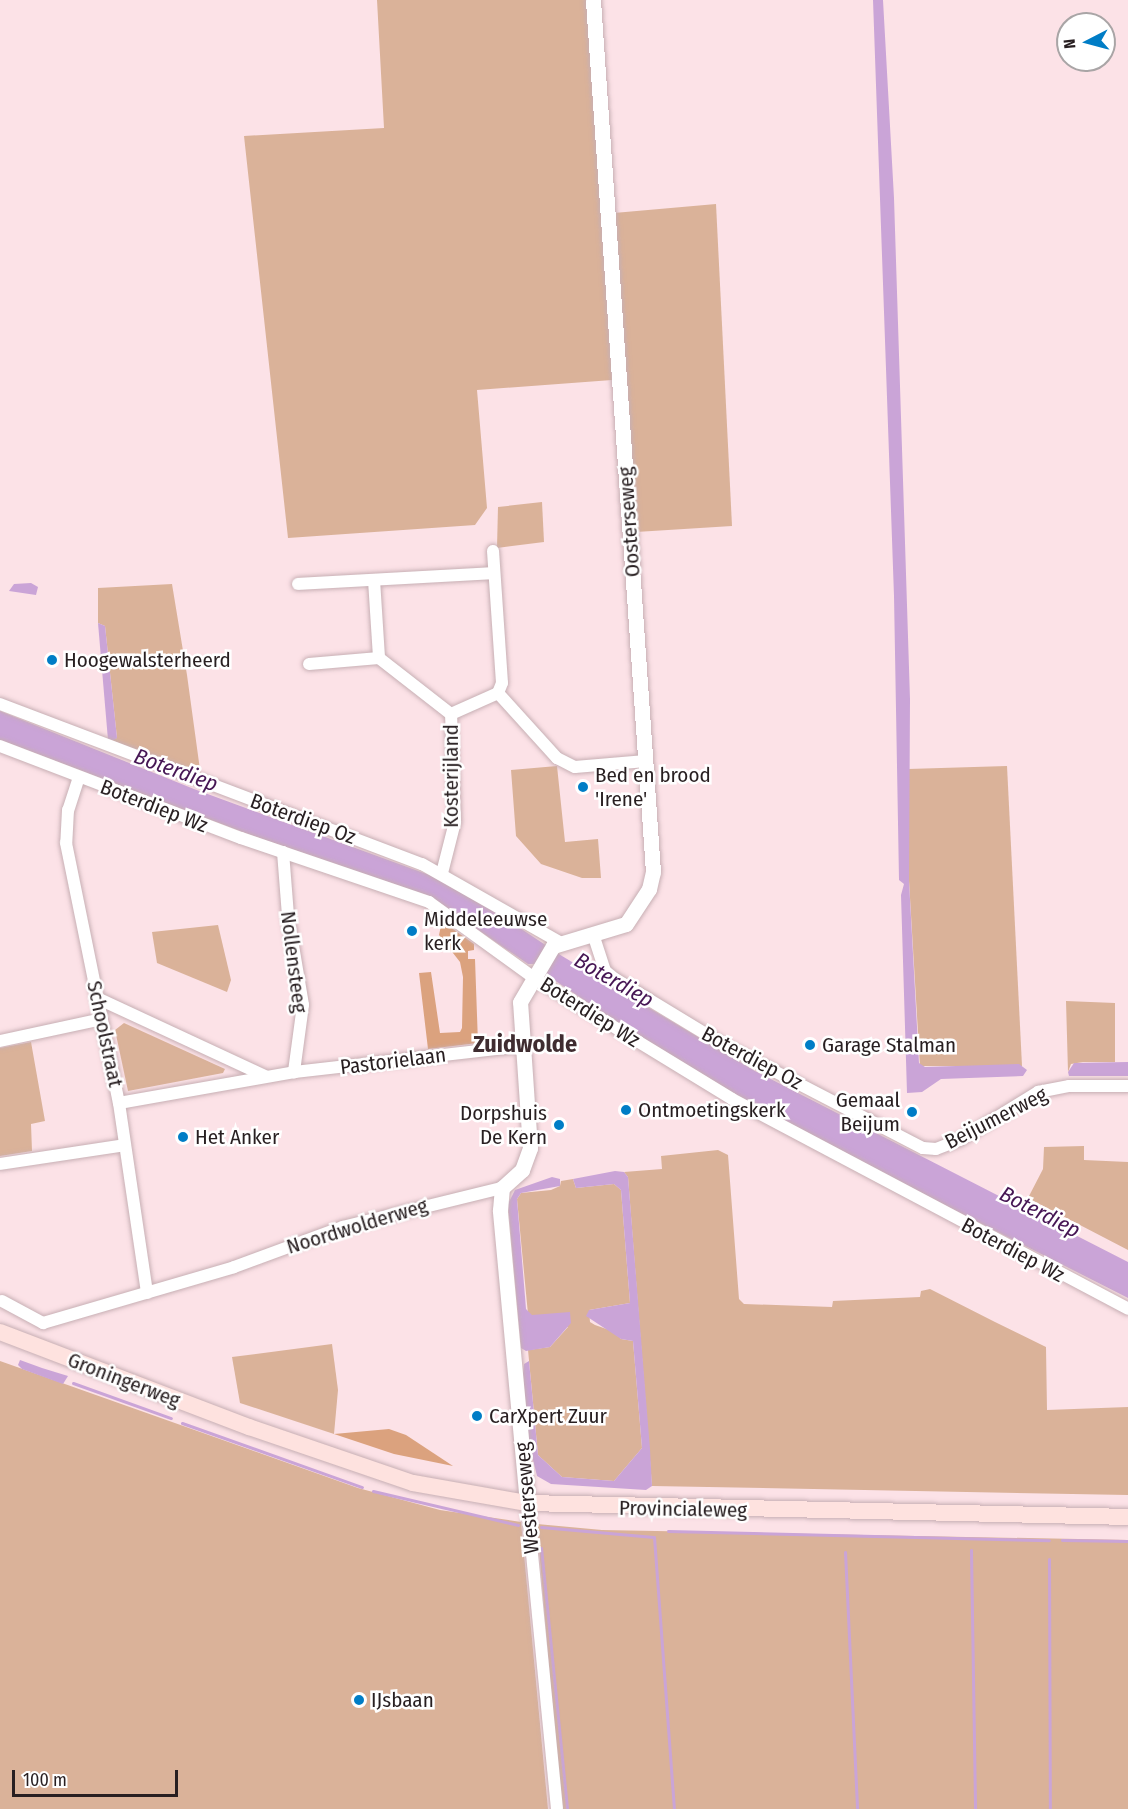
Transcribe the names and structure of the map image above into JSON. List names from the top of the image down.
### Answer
{
  "streets": {
    "main road": ["Groningerweg", "Provincialeweg"],
    "street": [
      "Oosterseweg",
      "Kosterijland",
      "Boterdiep Wz",
      "Boterdiep Oz",
      "Nollensteeg",
      "Schoolstraat",
      "Pastorielaan",
      "Beijumerweg",
      "Noordwolderweg",
      "Westerseweg"
    ]
  },
  "crossings": [
    ["Oosterseweg", "Boterdiep Oz"],
    ["Kosterijland", "Boterdiep Oz"],
    ["Boterdiep Wz", "Nollensteeg"],
    ["Boterdiep Wz", "Schoolstraat"],
    ["Boterdiep Oz", "Beijumerweg"],
    ["Nollensteeg", "Pastorielaan"],
    ["Schoolstraat", "Pastorielaan"],
    ["Schoolstraat", "Noordwolderweg"],
    ["Noordwolderweg", "Westerseweg"],
    ["Groningerweg", "Provincialeweg"],
    ["Westerseweg", "Provincialeweg"]
  ],
  "districts": ["Zuidwolde"],
  "water": ["Boterdiep"],
  "places": [
    "Hoogewalsterheerd",
    "Bed en brood 'Irene'",
    "Middeleeuwse kerk",
    "Garage Stalman",
    "Ontmoetingskerk",
    "Gemaal Beijum",
    "Dorpshuis De Kern",
    "Het Anker",
    "CarXpert Zuur",
    "IJsbaan"
  ],
  "scale_bar": "100 m",
  "north": "left"
}
